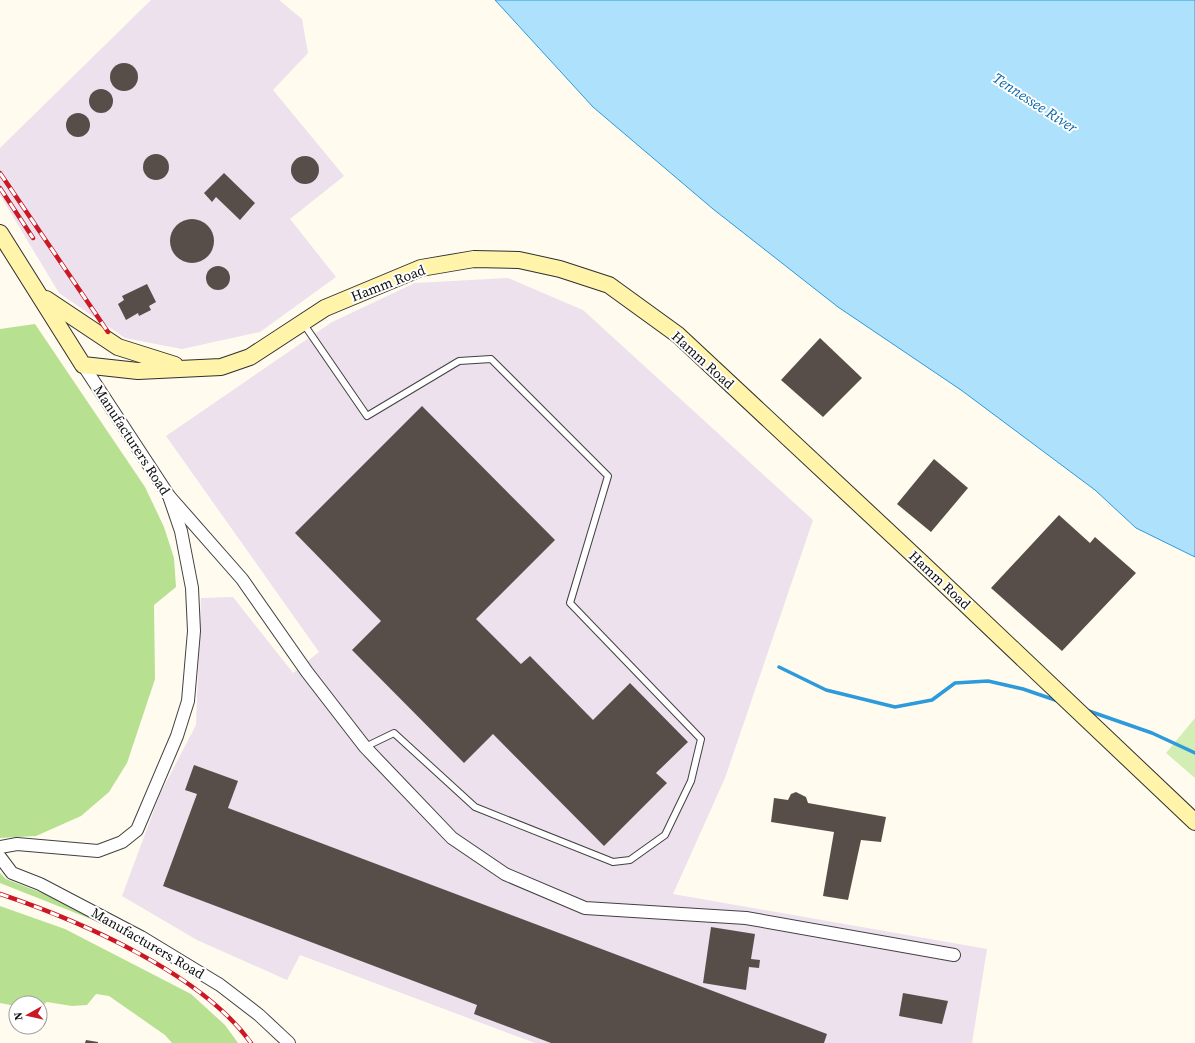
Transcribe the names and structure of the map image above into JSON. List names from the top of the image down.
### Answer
{
  "streets": {
    "main road": ["Hamm Road", "Manufacturers Road"]
  },
  "crossings": [
    ["Hamm Road", "Manufacturers Road"]
  ],
  "water": ["Tennessee River"],
  "north": "left"
}
